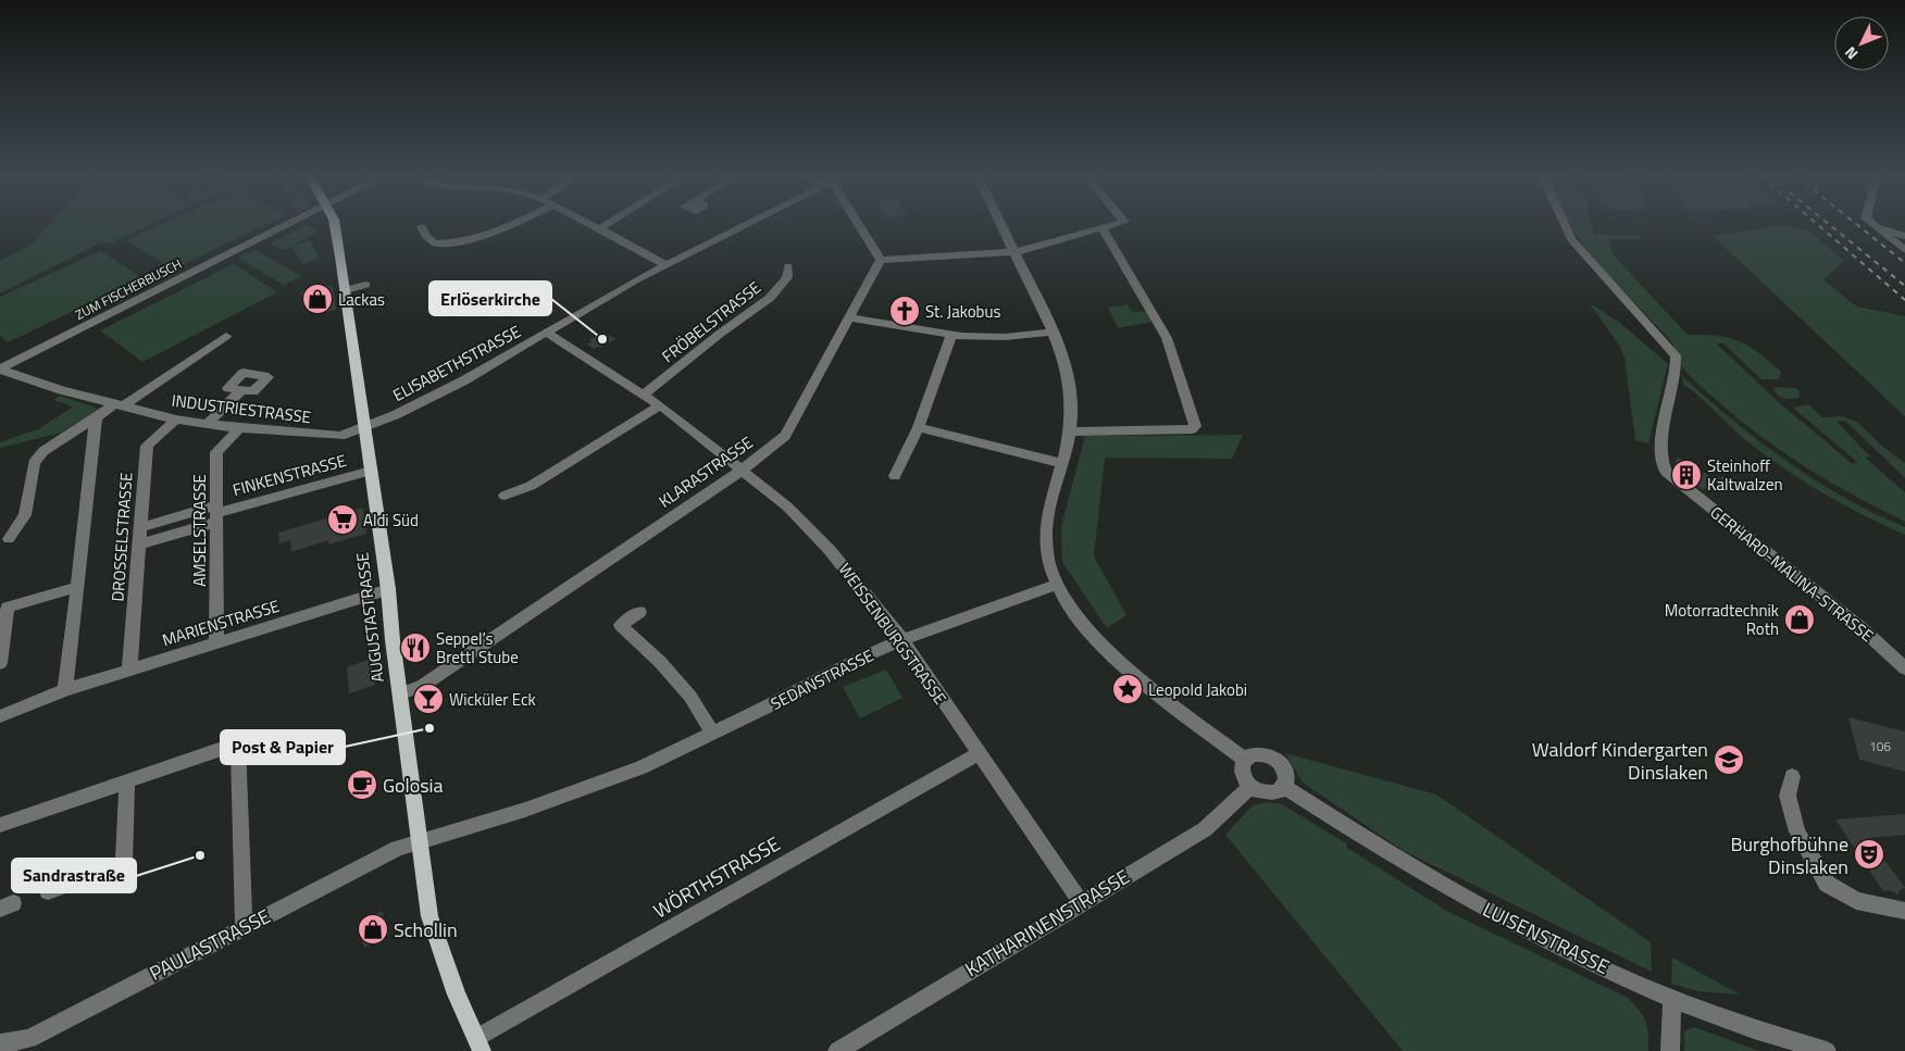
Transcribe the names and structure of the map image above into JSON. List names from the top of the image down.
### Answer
{
  "streets": {
    "main road": ["AUGUSTASTRASSE"],
    "street": [
      "ZUM FISCHERBUSCH",
      "FRÖBELSTRASSE",
      "ELISABETHSTRASSE",
      "INDUSTRIESTRASSE",
      "KLARASTRASSE",
      "FINKENSTRASSE",
      "AMSELSTRASSE",
      "DROSSELSTRASSE",
      "GERHARD-MALINA-STRASSE",
      "MARIENSTRASSE",
      "WEISSENBURGSTRASSE",
      "SEDANSTRASSE",
      "WÖRTHSTRASSE",
      "KATHARINENSTRASSE",
      "LUISENSTRASSE",
      "PAULASTRASSE"
    ]
  },
  "crossings": [
    ["ZUM FISCHERBUSCH", "INDUSTRIESTRASSE"],
    ["FRÖBELSTRASSE", "WEISSENBURGSTRASSE"],
    ["ELISABETHSTRASSE", "INDUSTRIESTRASSE"],
    ["ELISABETHSTRASSE", "AUGUSTASTRASSE"],
    ["ELISABETHSTRASSE", "WEISSENBURGSTRASSE"],
    ["INDUSTRIESTRASSE", "AMSELSTRASSE"],
    ["INDUSTRIESTRASSE", "DROSSELSTRASSE"],
    ["INDUSTRIESTRASSE", "AUGUSTASTRASSE"],
    ["KLARASTRASSE", "AUGUSTASTRASSE"],
    ["KLARASTRASSE", "WEISSENBURGSTRASSE"],
    ["FINKENSTRASSE", "AMSELSTRASSE"],
    ["FINKENSTRASSE", "AUGUSTASTRASSE"],
    ["AMSELSTRASSE", "MARIENSTRASSE"],
    ["DROSSELSTRASSE", "MARIENSTRASSE"],
    ["AUGUSTASTRASSE", "MARIENSTRASSE"],
    ["AUGUSTASTRASSE", "SEDANSTRASSE"],
    ["AUGUSTASTRASSE", "WÖRTHSTRASSE"],
    ["AUGUSTASTRASSE", "PAULASTRASSE"],
    ["WEISSENBURGSTRASSE", "SEDANSTRASSE"],
    ["WEISSENBURGSTRASSE", "WÖRTHSTRASSE"],
    ["WEISSENBURGSTRASSE", "KATHARINENSTRASSE"],
    ["SEDANSTRASSE", "PAULASTRASSE"],
    ["KATHARINENSTRASSE", "LUISENSTRASSE"]
  ],
  "places": {
    "shop": ["Lackas", "Motorradtechnik Roth", "Schollin"],
    "church": ["St. Jakobus"],
    "other": ["Erlöserkirche", "Post & Papier", "Sandrastraße"],
    "building": ["Steinhoff Kaltwalzen"],
    "supermarket": ["Aldi Süd"],
    "restaurant": ["Seppel’s Brettl Stube"],
    "place": ["Leopold Jakobi"],
    "bar": ["Wicküler Eck"],
    "school or university": ["Waldorf Kindergarten Dinslaken"],
    "cafe": ["Golosia"],
    "theatre": ["Burghofbühne Dinslaken"]
  },
  "house_numbers": ["106"],
  "north": "bottom left"
}
